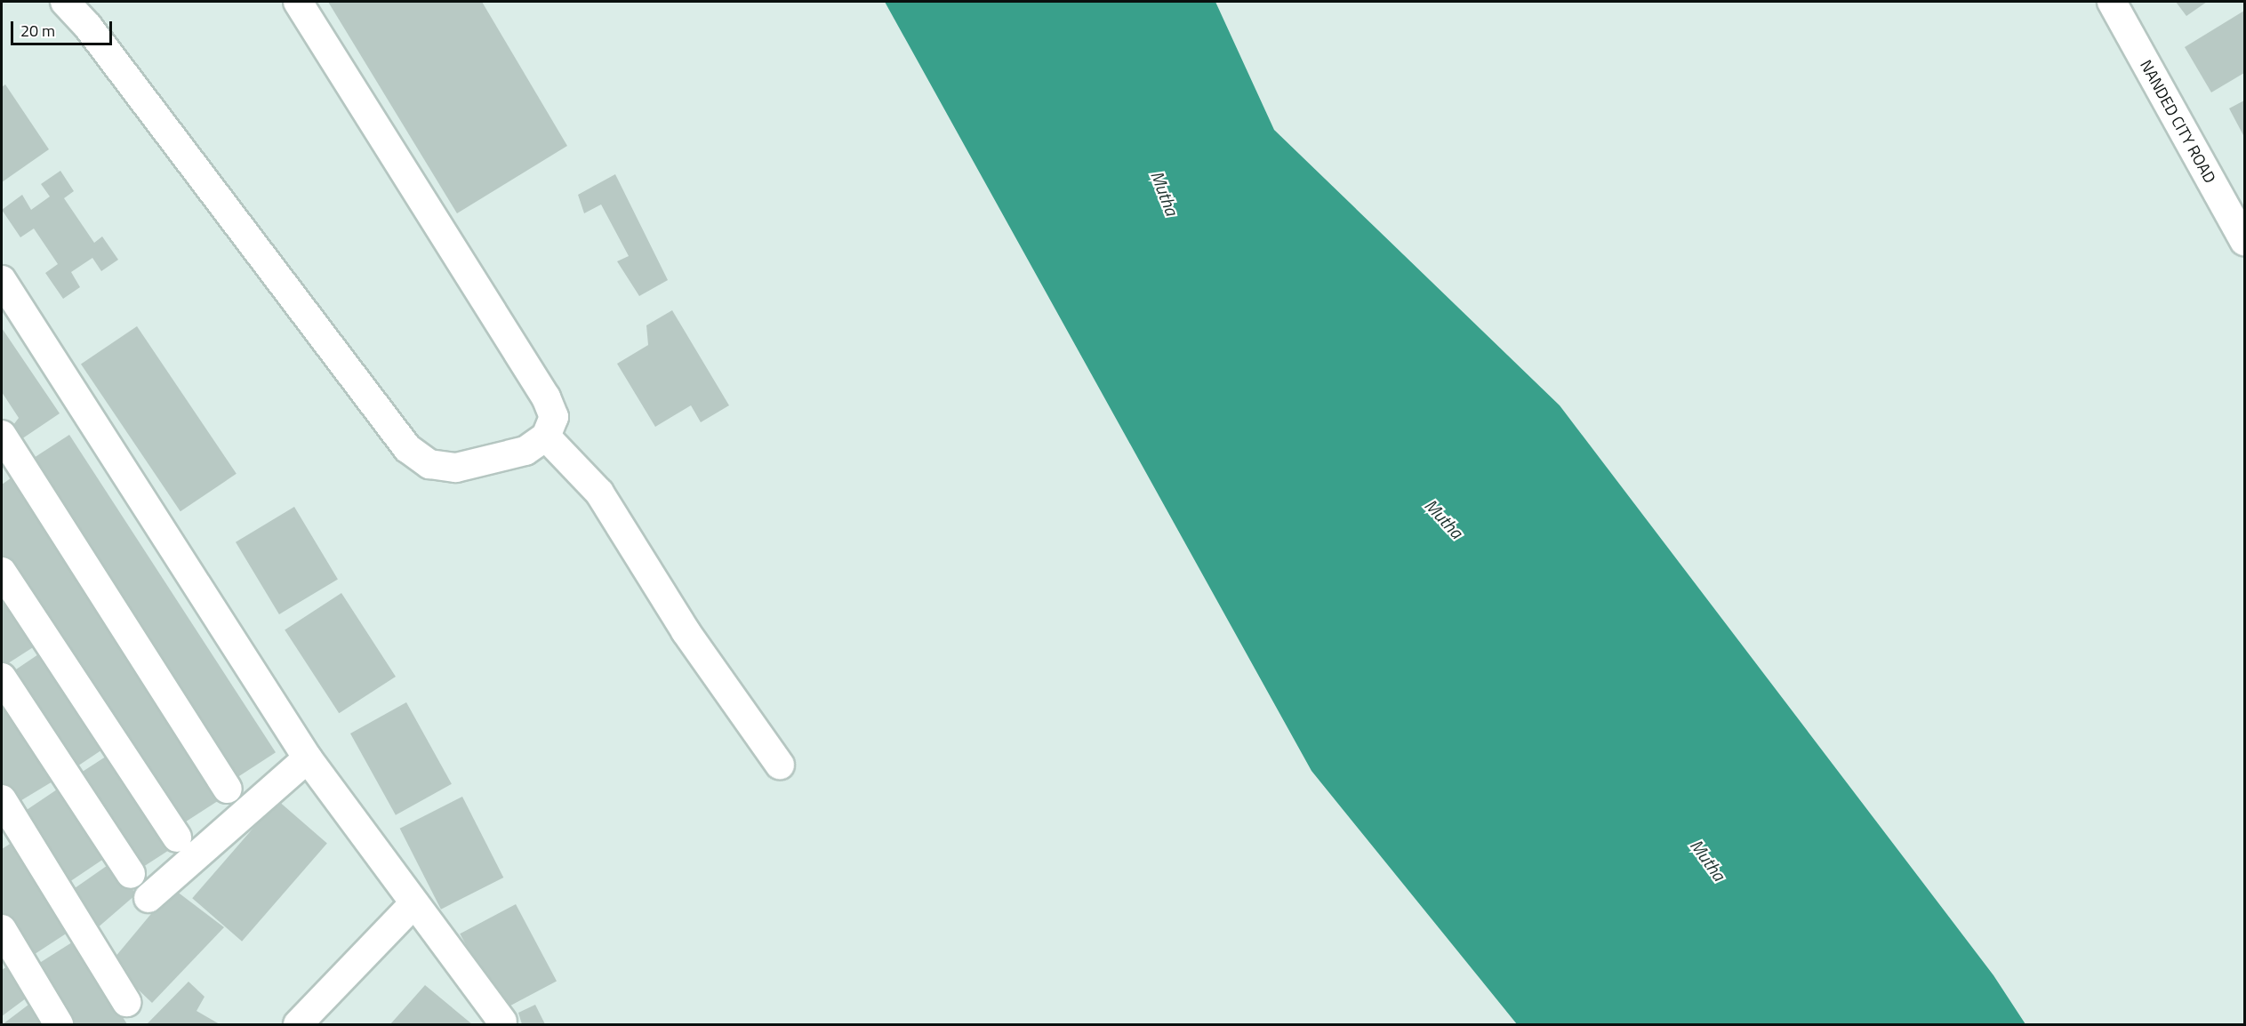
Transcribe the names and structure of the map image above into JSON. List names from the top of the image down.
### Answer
{
  "streets": {
    "street": ["NANDED CITY ROAD"]
  },
  "water": ["Mutha"],
  "scale_bar": "20 m"
}
